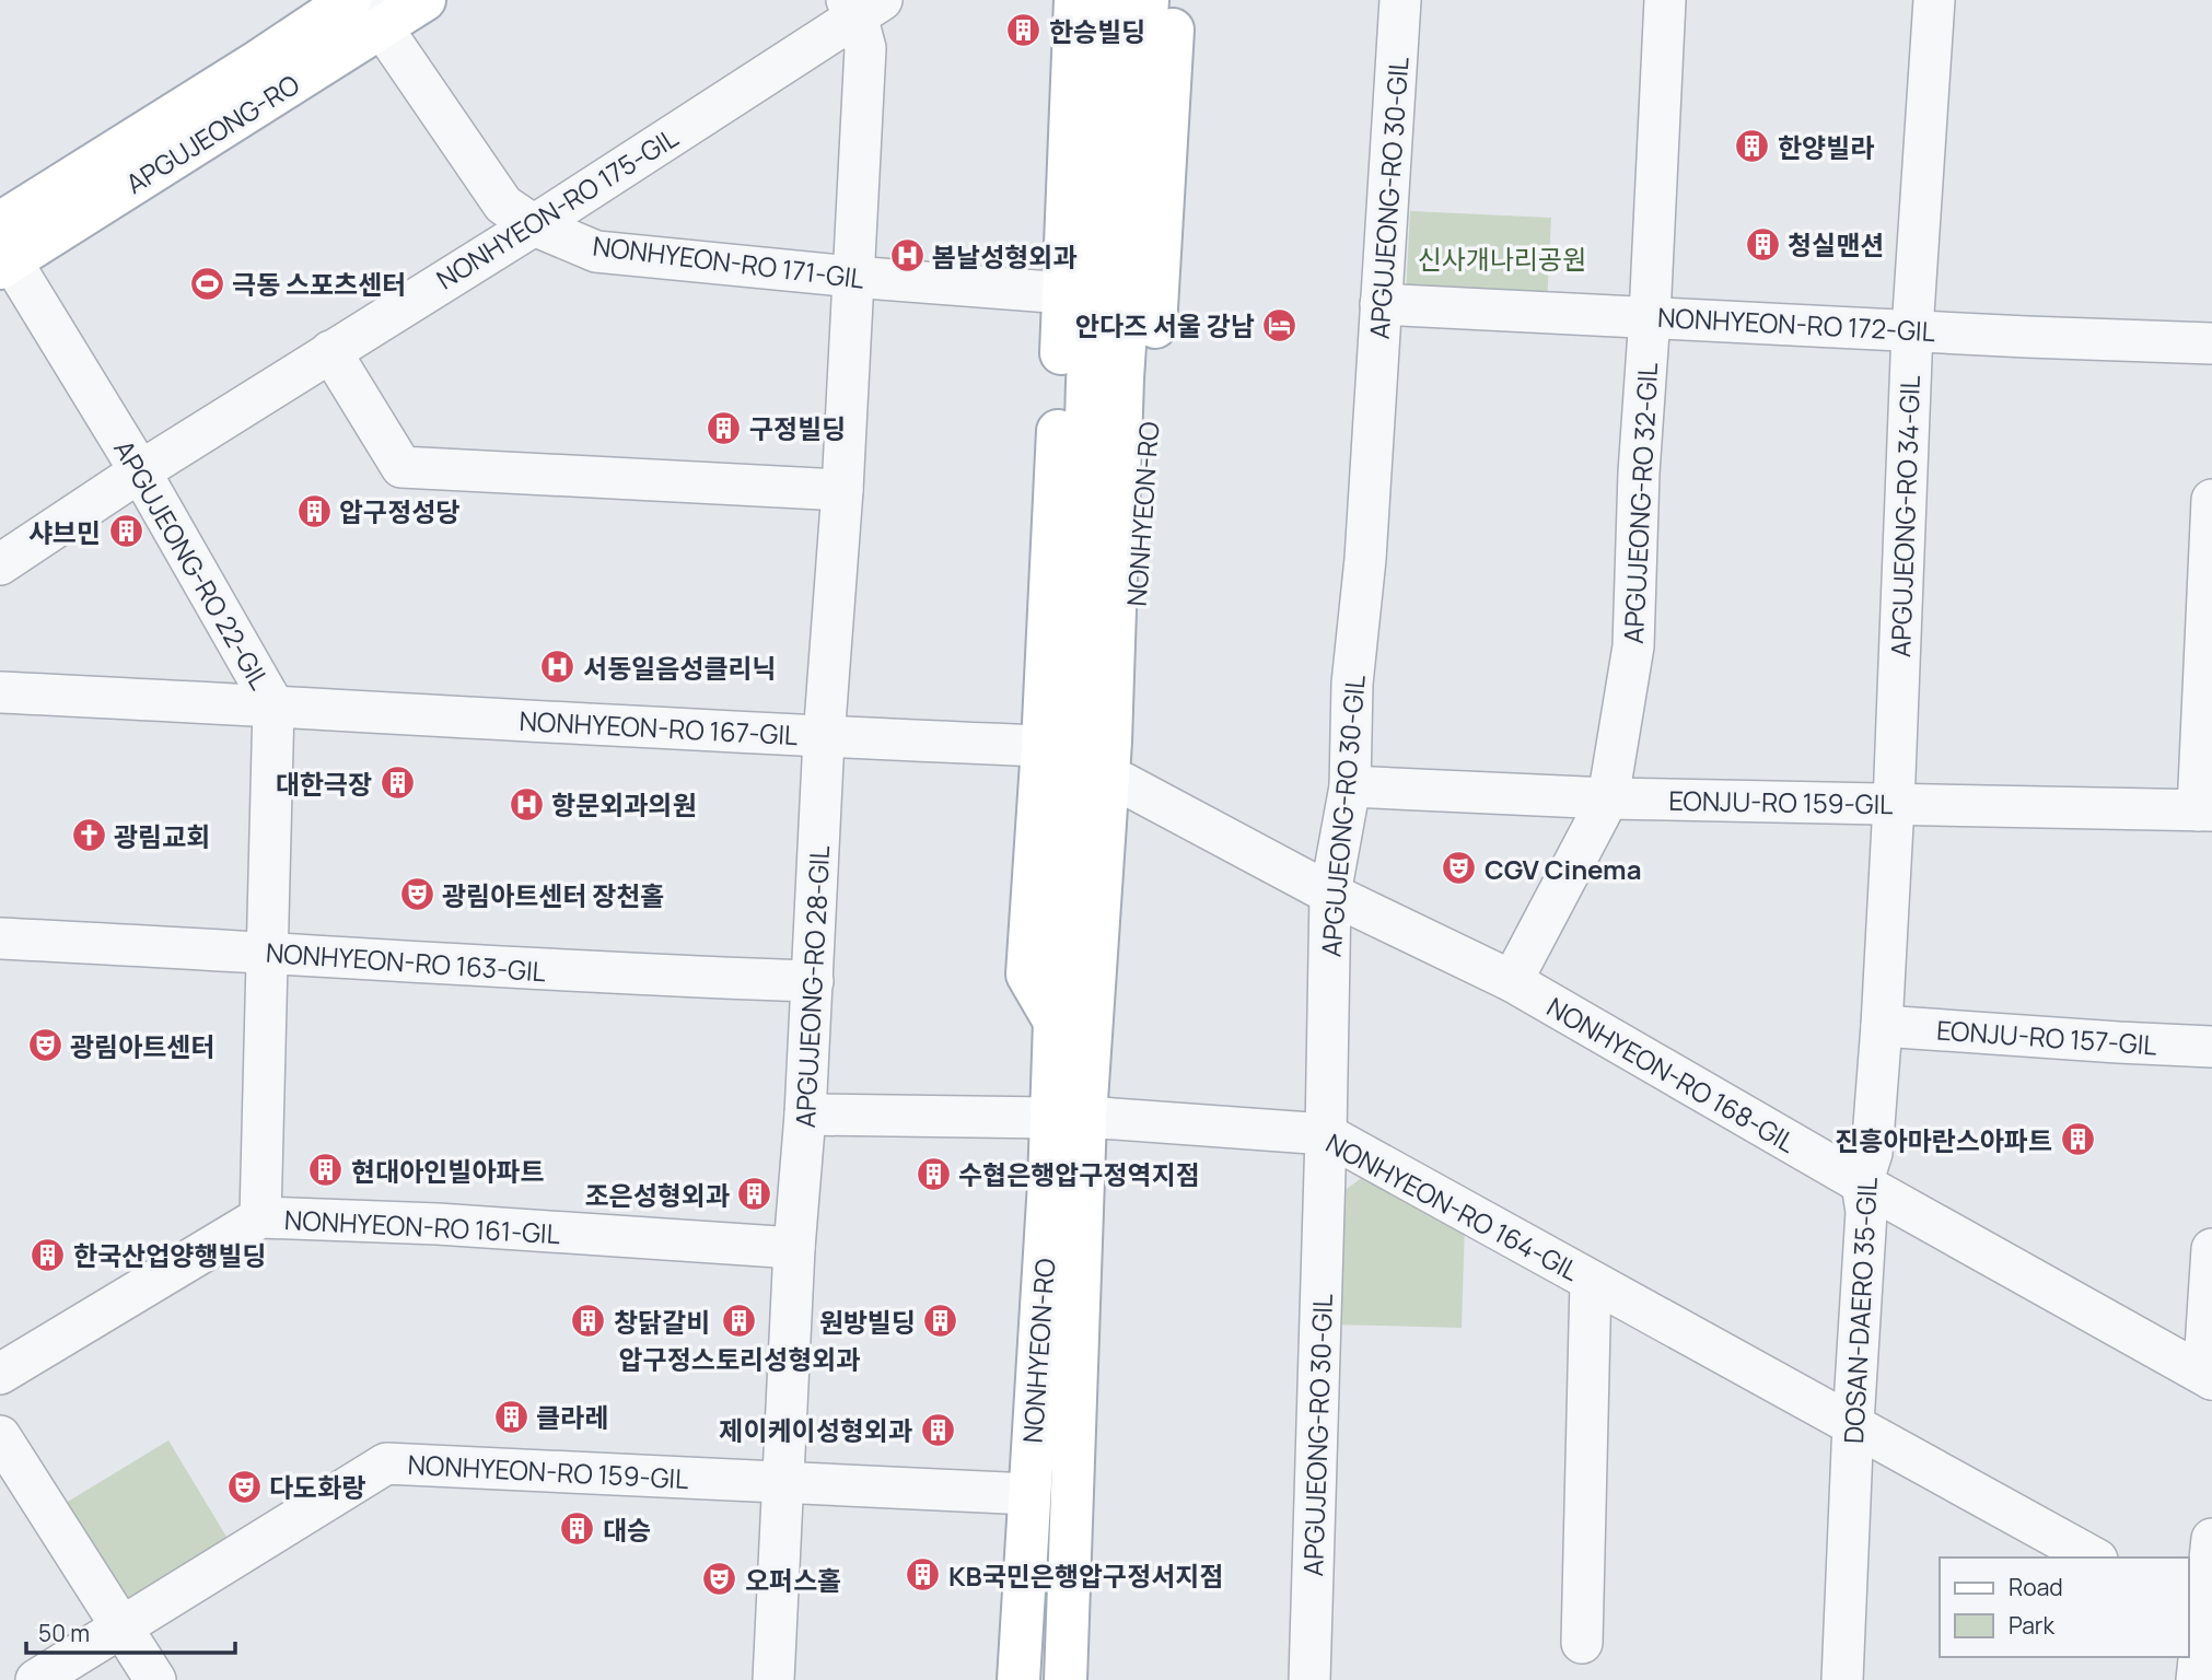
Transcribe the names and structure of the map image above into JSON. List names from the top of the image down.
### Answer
{
  "streets": {
    "main road": ["APGUJEONG-RO", "NONHYEON-RO"],
    "street": [
      "APGUJEONG-RO 30-GIL",
      "NONHYEON-RO 175-GIL",
      "NONHYEON-RO 171-GIL",
      "NONHYEON-RO 172-GIL",
      "APGUJEONG-RO 32-GIL",
      "APGUJEONG-RO 34-GIL",
      "APGUJEONG-RO 22-GIL",
      "NONHYEON-RO 167-GIL",
      "EONJU-RO 159-GIL",
      "NONHYEON-RO 163-GIL",
      "APGUJEONG-RO 28-GIL",
      "EONJU-RO 157-GIL",
      "NONHYEON-RO 168-GIL",
      "NONHYEON-RO 164-GIL",
      "NONHYEON-RO 161-GIL",
      "DOSAN-DAERO 35-GIL",
      "NONHYEON-RO 159-GIL"
    ]
  },
  "crossings": [
    ["APGUJEONG-RO", "NONHYEON-RO 171-GIL"],
    ["APGUJEONG-RO", "APGUJEONG-RO 22-GIL"],
    ["APGUJEONG-RO 30-GIL", "NONHYEON-RO 172-GIL"],
    ["APGUJEONG-RO 30-GIL", "EONJU-RO 159-GIL"],
    ["APGUJEONG-RO 30-GIL", "NONHYEON-RO 168-GIL"],
    ["APGUJEONG-RO 30-GIL", "NONHYEON-RO 164-GIL"],
    ["NONHYEON-RO 175-GIL", "NONHYEON-RO 171-GIL"],
    ["NONHYEON-RO 175-GIL", "APGUJEONG-RO 22-GIL"],
    ["NONHYEON-RO 175-GIL", "APGUJEONG-RO 28-GIL"],
    ["NONHYEON-RO 171-GIL", "APGUJEONG-RO 28-GIL"],
    ["NONHYEON-RO 172-GIL", "APGUJEONG-RO 32-GIL"],
    ["NONHYEON-RO 172-GIL", "APGUJEONG-RO 34-GIL"],
    ["APGUJEONG-RO 32-GIL", "EONJU-RO 159-GIL"],
    ["APGUJEONG-RO 32-GIL", "NONHYEON-RO 168-GIL"],
    ["NONHYEON-RO", "NONHYEON-RO 168-GIL"],
    ["NONHYEON-RO", "NONHYEON-RO 164-GIL"],
    ["NONHYEON-RO", "NONHYEON-RO 159-GIL"],
    ["APGUJEONG-RO 34-GIL", "EONJU-RO 159-GIL"],
    ["APGUJEONG-RO 34-GIL", "DOSAN-DAERO 35-GIL"],
    ["APGUJEONG-RO 22-GIL", "NONHYEON-RO 167-GIL"],
    ["APGUJEONG-RO 22-GIL", "NONHYEON-RO 163-GIL"],
    ["APGUJEONG-RO 22-GIL", "NONHYEON-RO 161-GIL"],
    ["NONHYEON-RO 167-GIL", "APGUJEONG-RO 28-GIL"],
    ["EONJU-RO 159-GIL", "DOSAN-DAERO 35-GIL"],
    ["NONHYEON-RO 163-GIL", "APGUJEONG-RO 28-GIL"],
    ["APGUJEONG-RO 28-GIL", "NONHYEON-RO 161-GIL"],
    ["APGUJEONG-RO 28-GIL", "NONHYEON-RO 159-GIL"],
    ["EONJU-RO 157-GIL", "DOSAN-DAERO 35-GIL"],
    ["NONHYEON-RO 168-GIL", "DOSAN-DAERO 35-GIL"],
    ["NONHYEON-RO 164-GIL", "DOSAN-DAERO 35-GIL"]
  ],
  "parks": ["신사개나리공원"],
  "places": {
    "building": [
      "한승빌딩",
      "한양빌라",
      "청실맨션",
      "구정빌딩",
      "압구정성당",
      "샤브민",
      "대한극장",
      "진흥아마란스아파트",
      "현대아인빌아파트",
      "수협은행압구정역지점",
      "조은성형외과",
      "한국산업양행빌딩",
      "창닭갈비",
      "압구정스토리성형외과",
      "원방빌딩",
      "클라레",
      "제이케이성형외과",
      "대승",
      "KB국민은행압구정서지점"
    ],
    "hospital": ["봄날성형외과", "서동일음성클리닉", "항문외과의원"],
    "sports": ["극동 스포츠센터"],
    "hotel": ["안다즈 서울 강남"],
    "church": ["광림교회"],
    "theatre": [
      "CGV Cinema",
      "광림아트센터 장천홀",
      "광림아트센터",
      "다도화랑",
      "오퍼스홀"
    ]
  },
  "legend": ["Road", "Park"],
  "scale_bar": "50 m"
}
